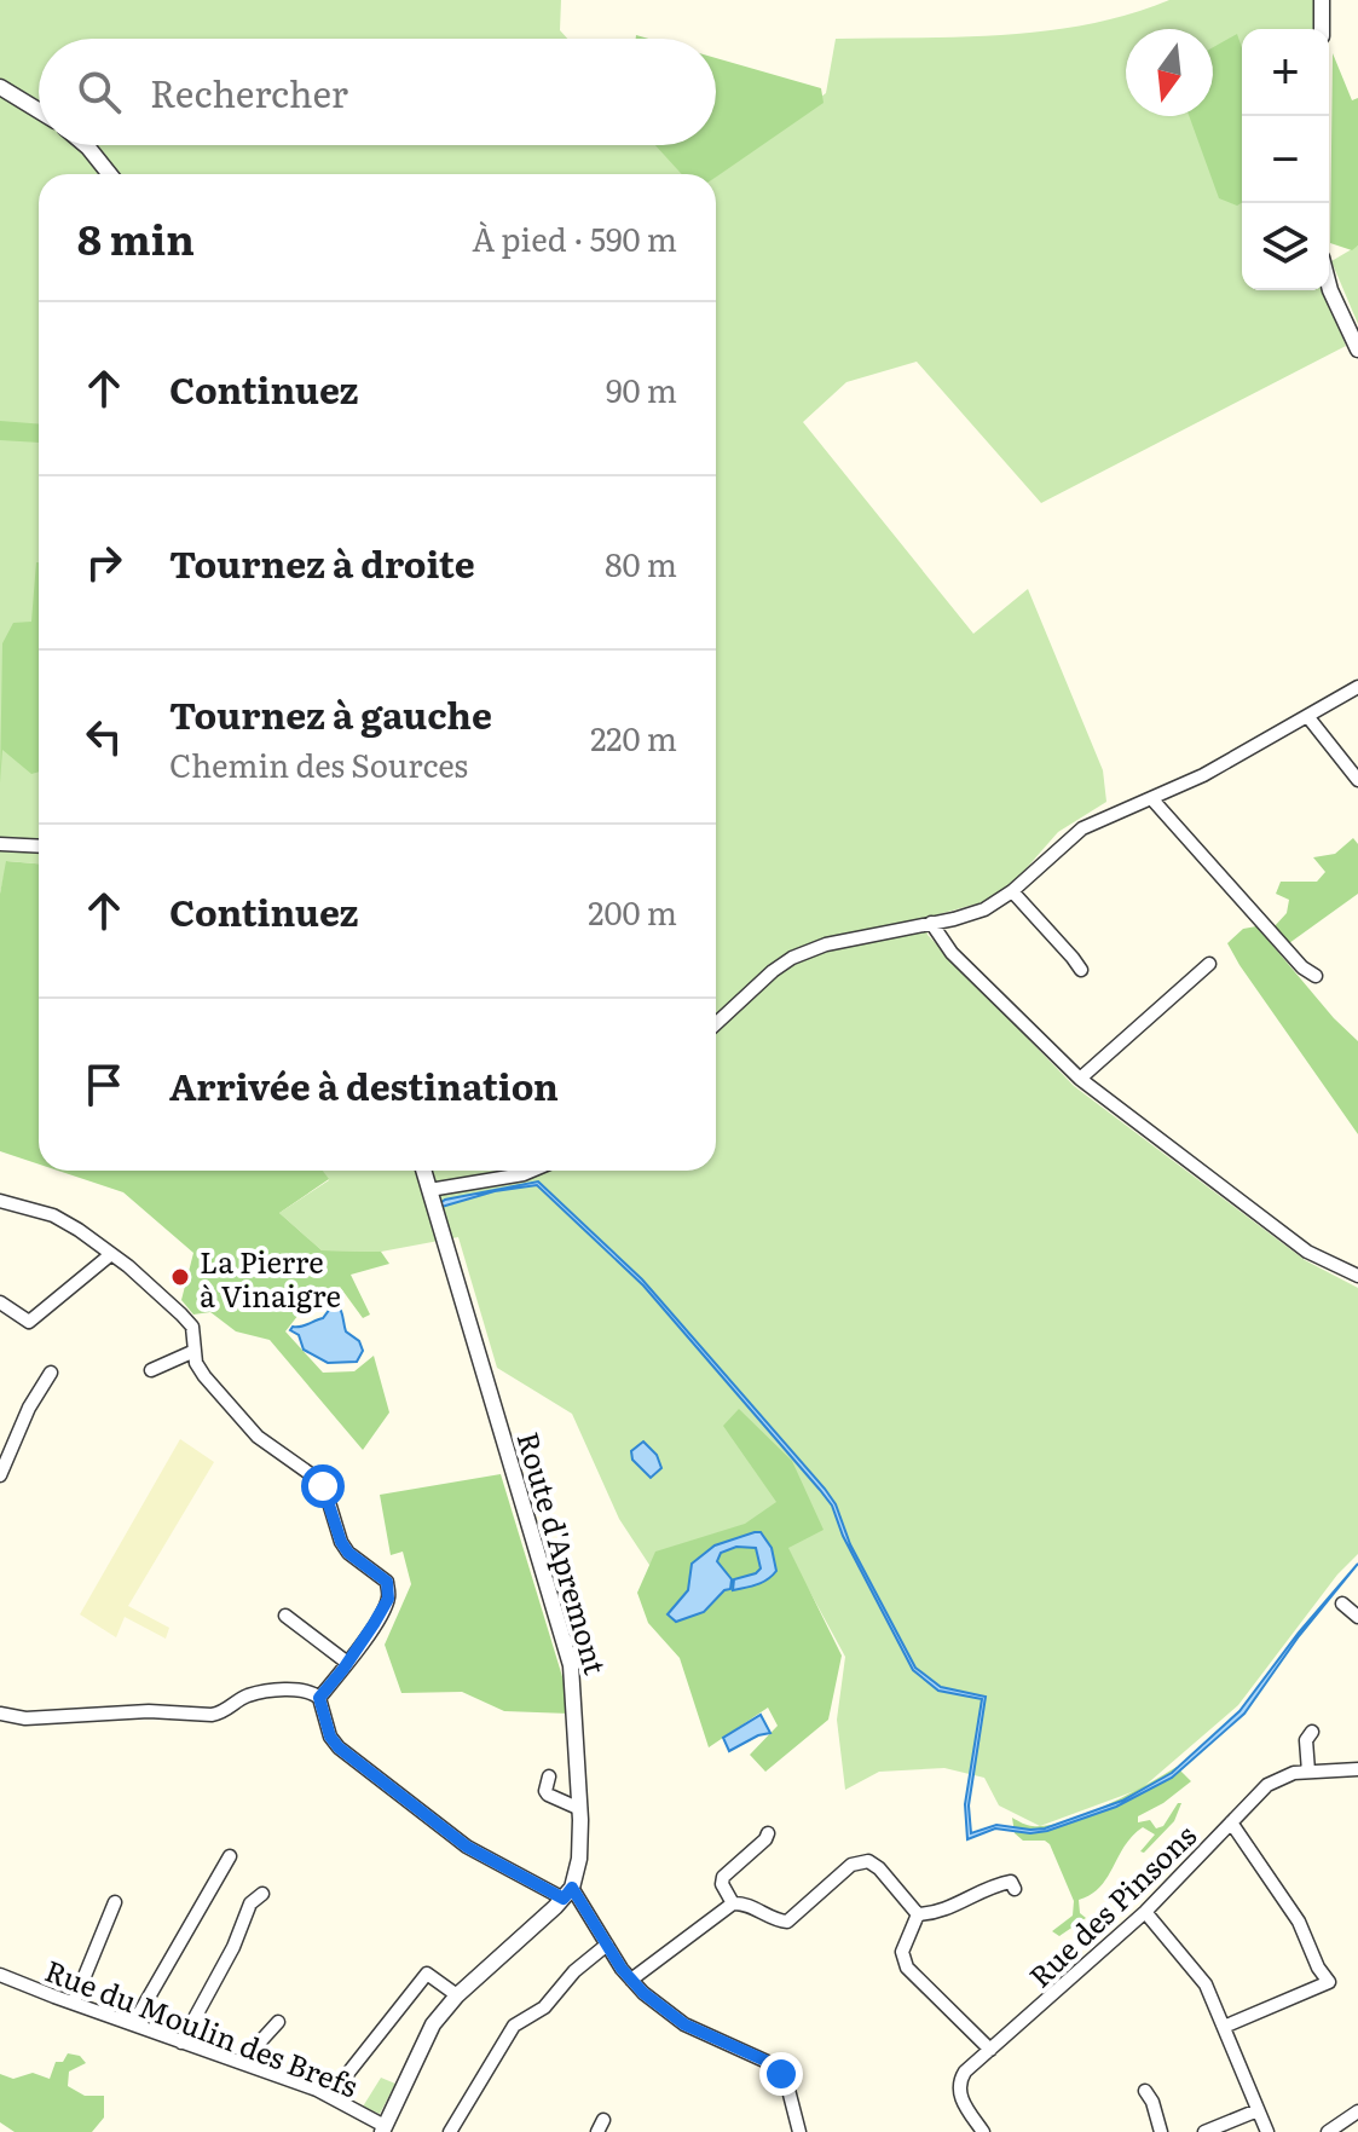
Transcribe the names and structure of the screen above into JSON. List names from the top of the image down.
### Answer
{
  "streets": {
    "street": ["Route d'Apremont", "Rue des Pinsons", "Rue du Moulin des Brefs"]
  },
  "places": ["La Pierre à Vinaigre"],
  "north": "bottom",
  "page": {
    "map_buttons": ["+", "−"],
    "search": "Rechercher",
    "heading": ["8 min", "À pied · 590 m"],
    "list": [
      ["Continuez", "90 m"],
      ["Tournez à droite", "80 m"],
      ["Tournez à gauche", "Chemin des Sources", "220 m"],
      ["Continuez", "200 m"],
      "Arrivée à destination"
    ]
  }
}
